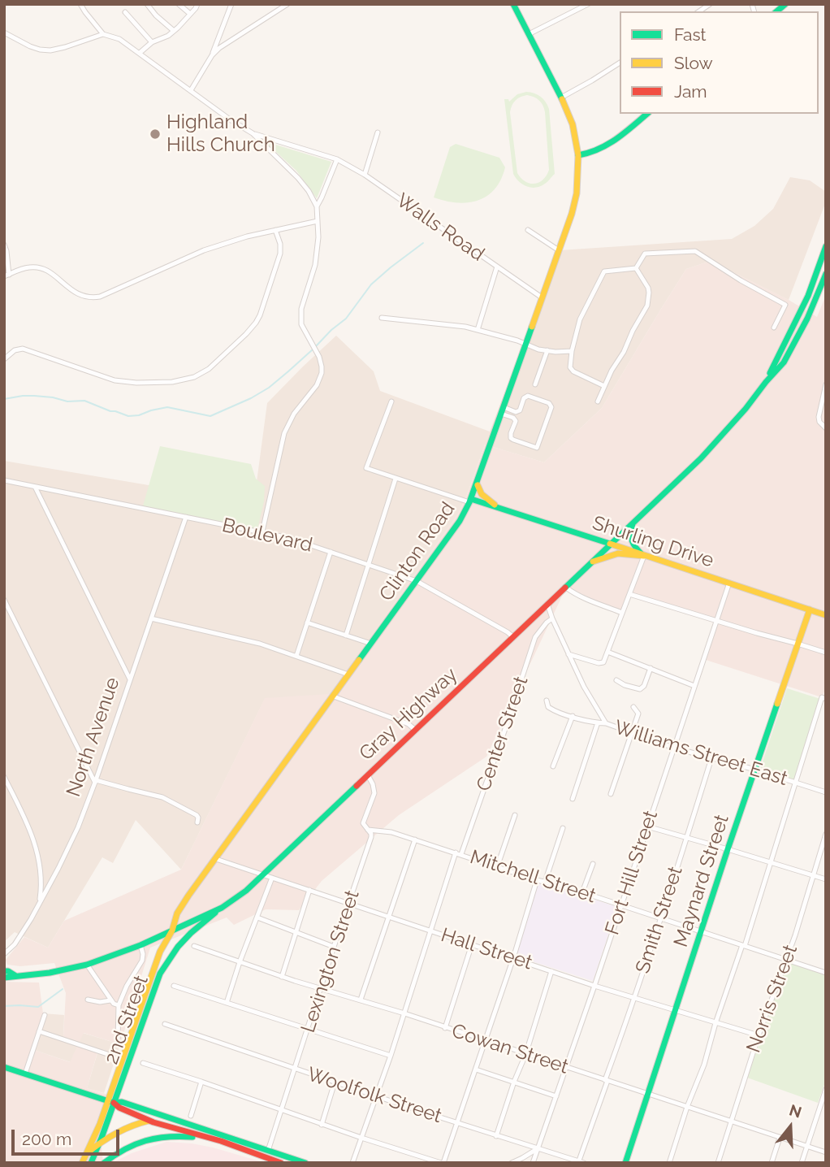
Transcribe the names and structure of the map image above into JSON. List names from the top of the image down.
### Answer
{
  "streets": {
    "main road": [
      "Shurling Drive",
      "Clinton Road",
      "Gray Highway",
      "Maynard Street",
      "2nd Street"
    ],
    "street": [
      "Walls Road",
      "Boulevard",
      "Center Street",
      "North Avenue",
      "Williams Street East",
      "Fort Hill Street",
      "Mitchell Street",
      "Smith Street",
      "Hall Street",
      "Lexington Street",
      "Norris Street",
      "Cowan Street",
      "Woolfolk Street"
    ]
  },
  "crossings": [
    ["Walls Road", "Clinton Road"],
    ["Boulevard", "Clinton Road"],
    ["Boulevard", "Gray Highway"],
    ["Boulevard", "North Avenue"],
    ["Shurling Drive", "Clinton Road"],
    ["Shurling Drive", "Gray Highway"],
    ["Shurling Drive", "Fort Hill Street"],
    ["Shurling Drive", "Maynard Street"],
    ["Clinton Road", "Gray Highway"],
    ["Clinton Road", "Hall Street"],
    ["Clinton Road", "2nd Street"],
    ["Gray Highway", "Williams Street East"],
    ["Gray Highway", "Hall Street"],
    ["Gray Highway", "Lexington Street"],
    ["Gray Highway", "2nd Street"],
    ["Center Street", "Williams Street East"],
    ["Center Street", "Mitchell Street"],
    ["Williams Street East", "Fort Hill Street"],
    ["Williams Street East", "Maynard Street"],
    ["Williams Street East", "Smith Street"],
    ["Fort Hill Street", "Mitchell Street"],
    ["Fort Hill Street", "Hall Street"],
    ["Fort Hill Street", "Cowan Street"],
    ["Fort Hill Street", "Woolfolk Street"],
    ["Mitchell Street", "Maynard Street"],
    ["Mitchell Street", "Smith Street"],
    ["Mitchell Street", "Lexington Street"],
    ["Mitchell Street", "Norris Street"],
    ["Maynard Street", "Hall Street"],
    ["Maynard Street", "Cowan Street"],
    ["Smith Street", "Hall Street"],
    ["Smith Street", "Cowan Street"],
    ["Smith Street", "Woolfolk Street"],
    ["Hall Street", "Lexington Street"],
    ["Hall Street", "Norris Street"],
    ["Lexington Street", "Cowan Street"],
    ["Lexington Street", "Woolfolk Street"],
    ["Norris Street", "Cowan Street"]
  ],
  "places": ["Highland Hills Church"],
  "legend": ["Fast", "Slow", "Jam"],
  "scale_bar": "200 m",
  "north": "top"
}
